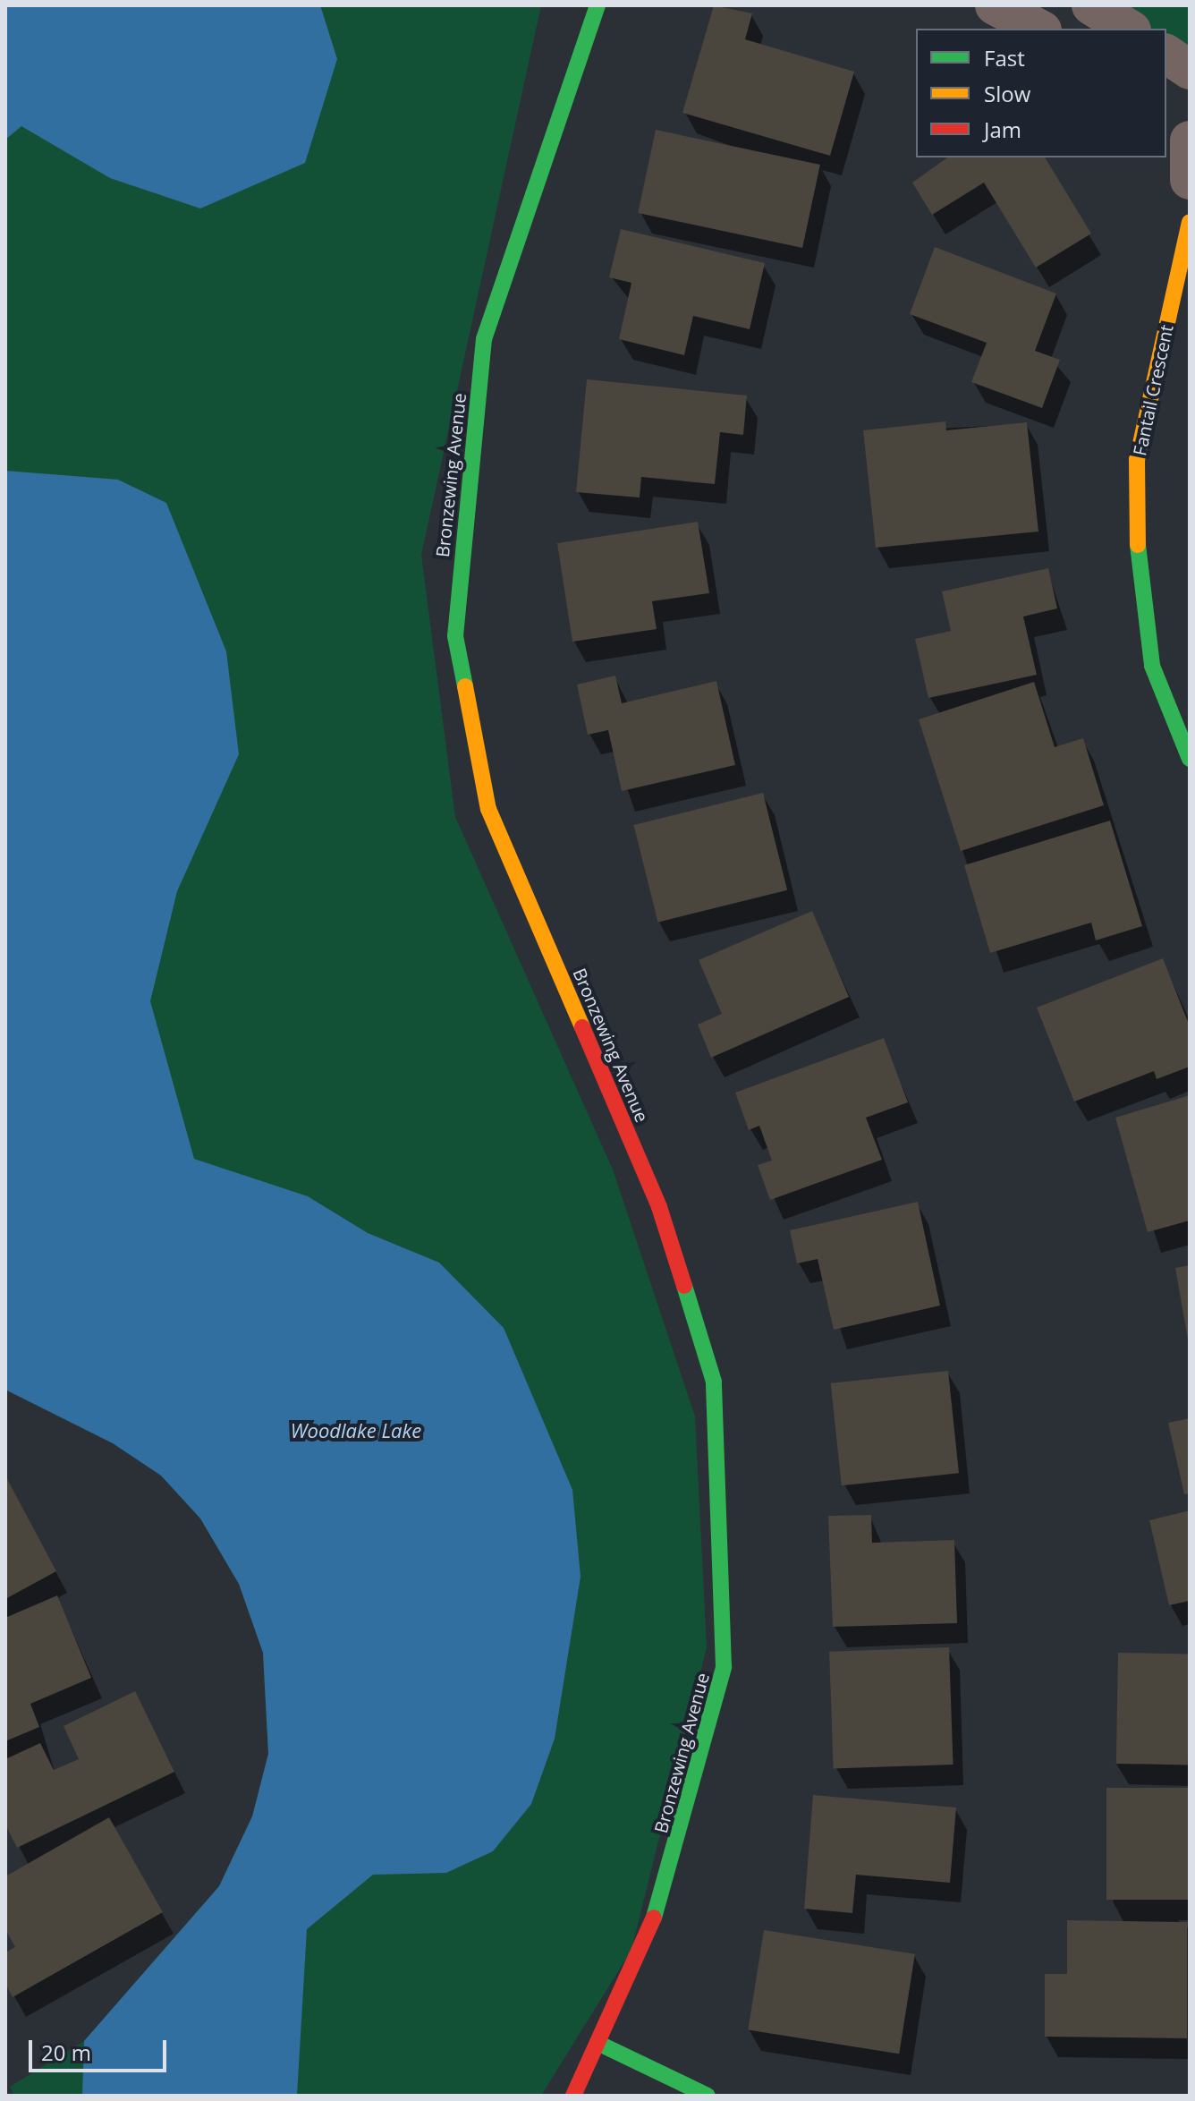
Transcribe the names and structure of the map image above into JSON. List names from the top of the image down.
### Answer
{
  "streets": {
    "street": ["Fantail Crescent", "Bronzewing Avenue"]
  },
  "water": ["Woodlake Lake"],
  "legend": ["Fast", "Slow", "Jam"],
  "scale_bar": "20 m"
}
